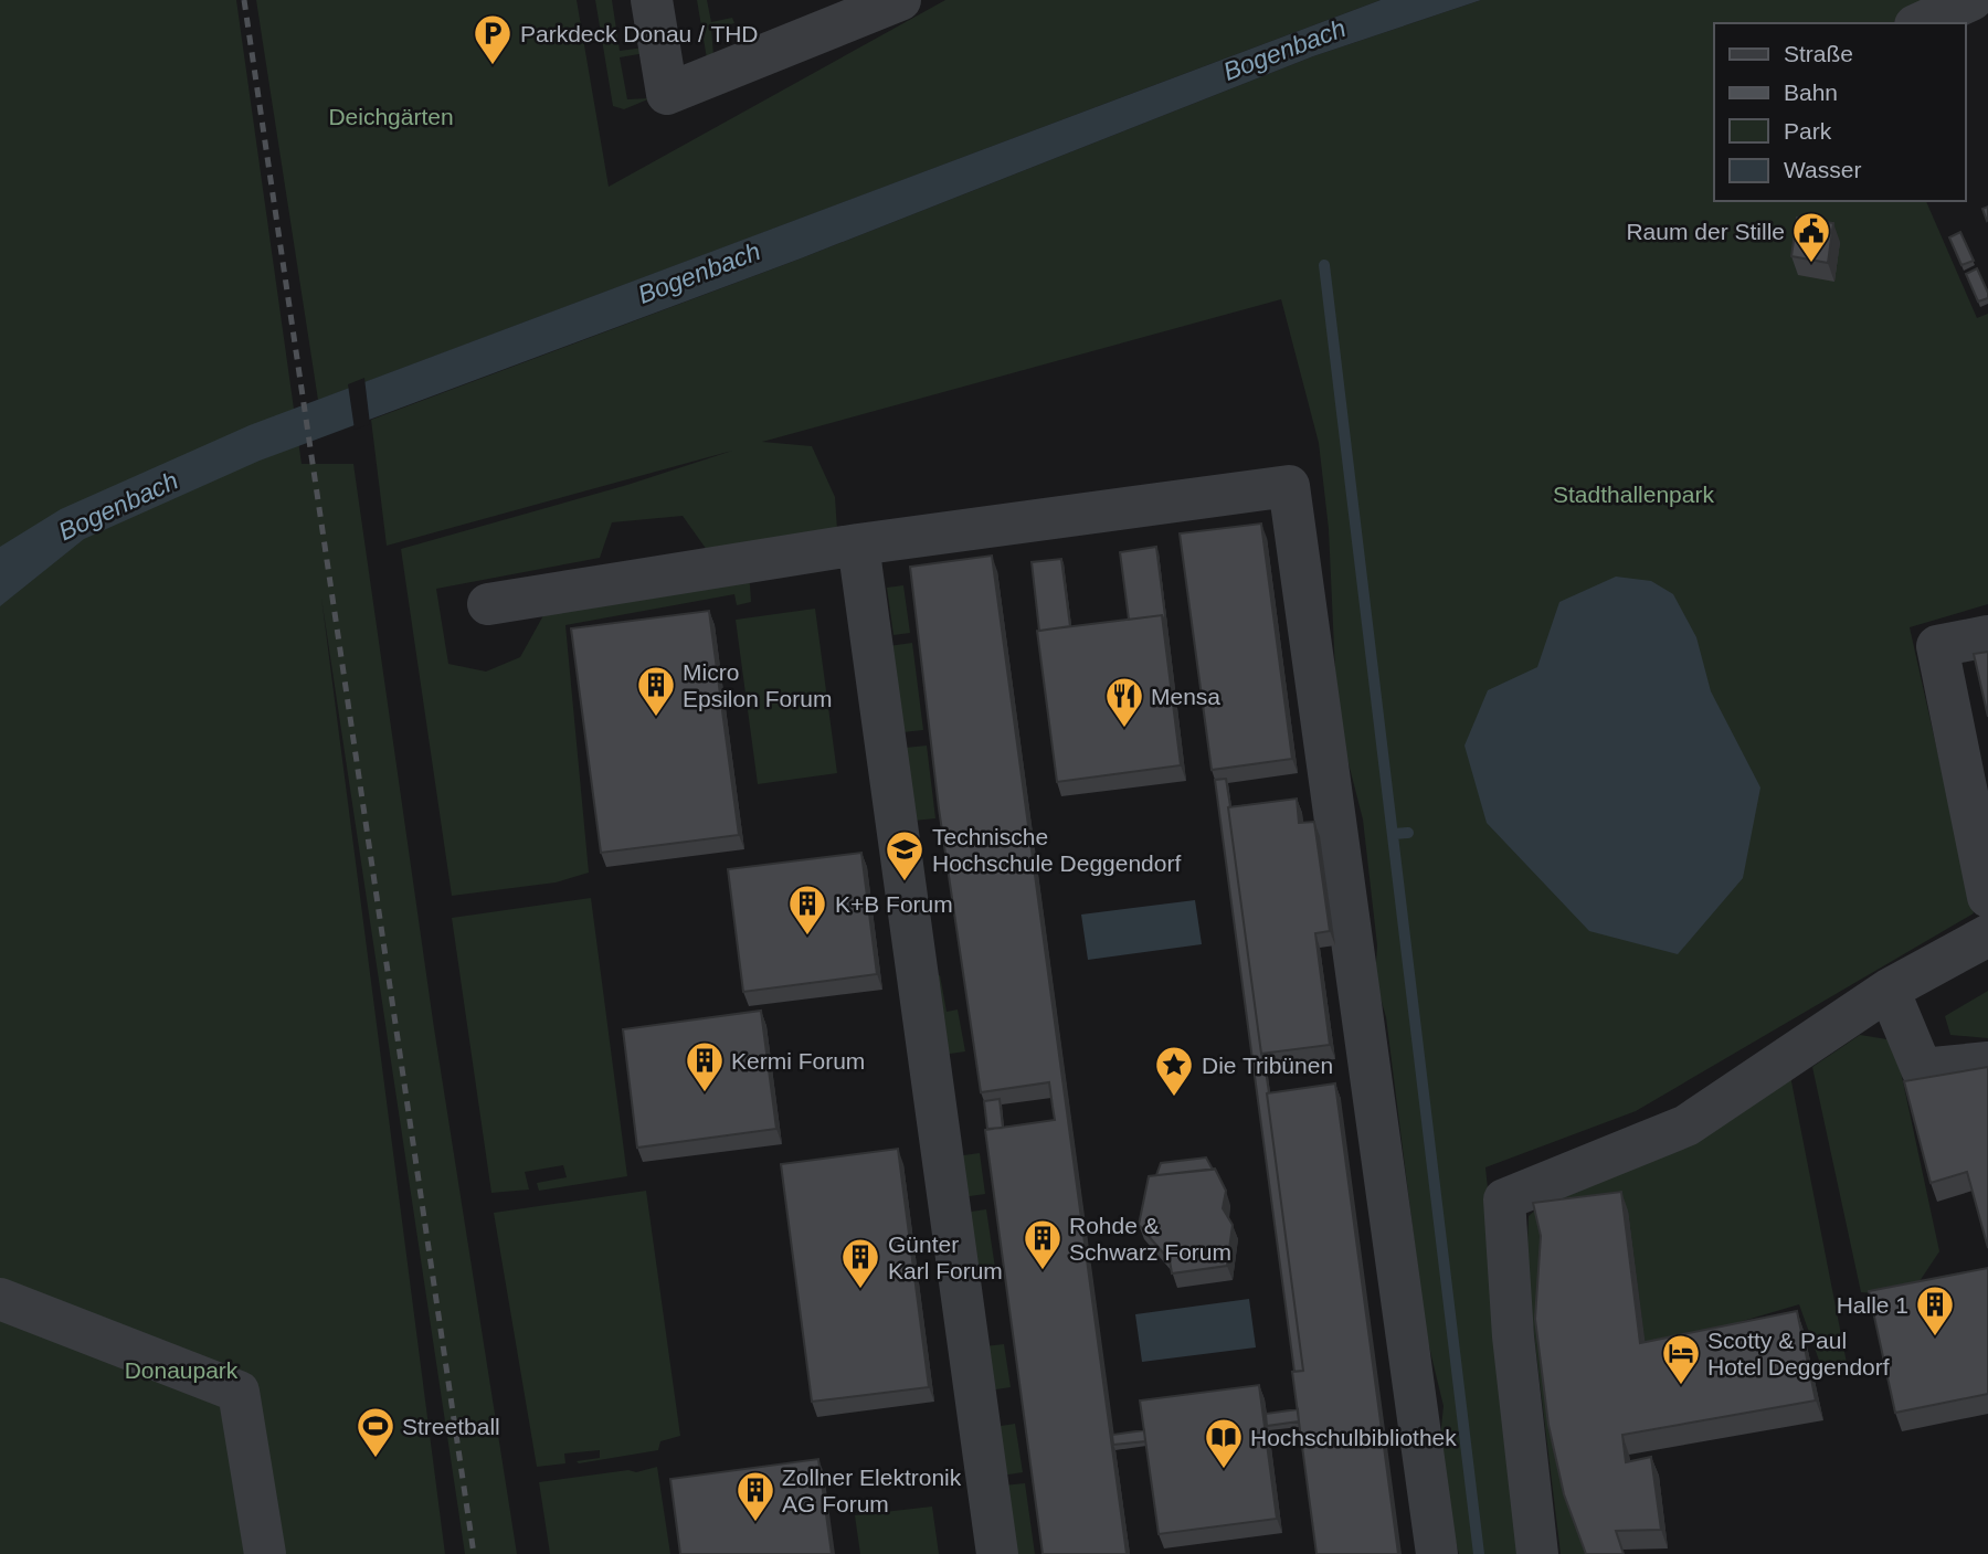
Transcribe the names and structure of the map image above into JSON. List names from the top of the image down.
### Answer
{
  "water": ["Bogenbach"],
  "parks": ["Deichgärten", "Stadthallenpark", "Donaupark"],
  "places": {
    "parking": ["Parkdeck Donau / THD"],
    "public building": ["Raum der Stille"],
    "building": [
      "Micro Epsilon Forum",
      "K+B Forum",
      "Kermi Forum",
      "Rohde & Schwarz Forum",
      "Günter Karl Forum",
      "Halle 1",
      "Zollner Elektronik AG Forum"
    ],
    "restaurant": ["Mensa"],
    "school or university": ["Technische Hochschule Deggendorf"],
    "place": ["Die Tribünen"],
    "hotel": ["Scotty & Paul Hotel Deggendorf"],
    "sports": ["Streetball"],
    "library": ["Hochschulbibliothek"]
  },
  "legend": [
    "Straße",
    "Bahn",
    "Park",
    "Wasser"
  ]
}
